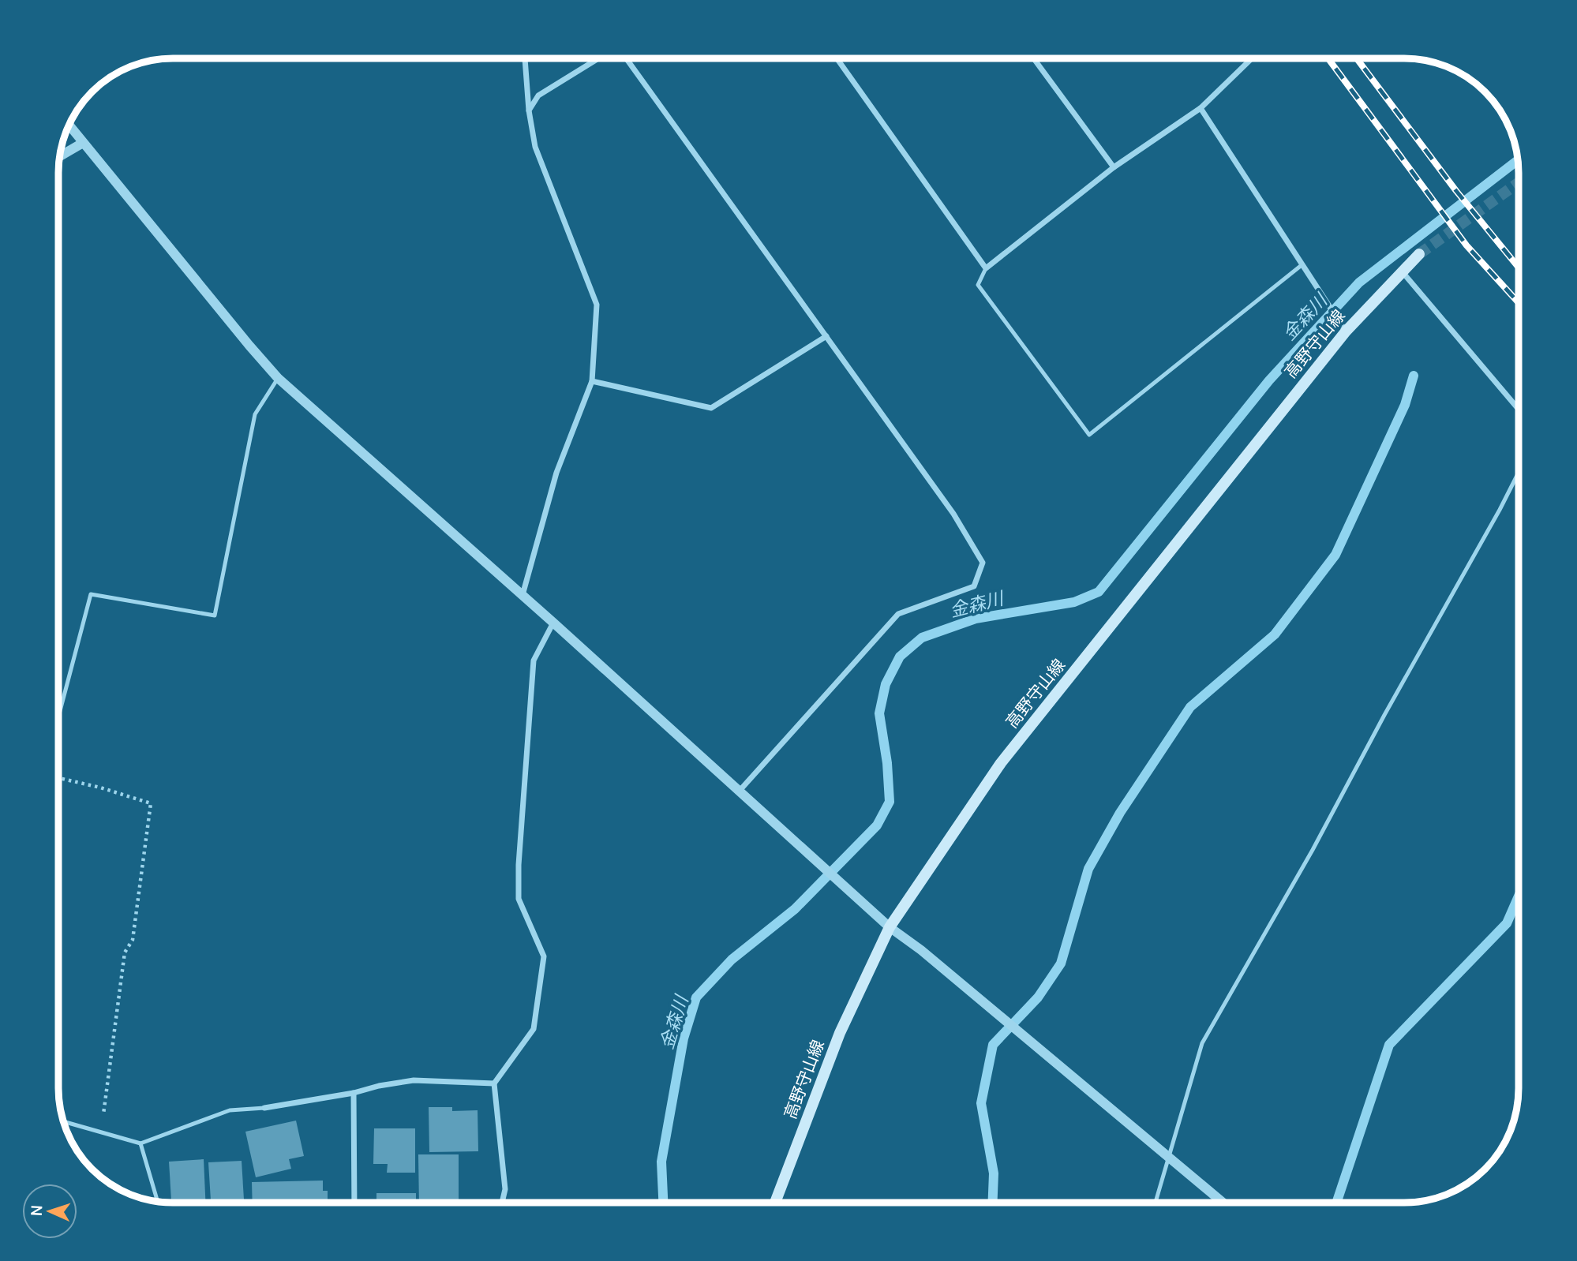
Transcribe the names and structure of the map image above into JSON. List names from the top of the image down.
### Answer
{
  "streets": {
    "main road": ["高野守山線"]
  },
  "water": ["金森川"],
  "north": "left"
}
